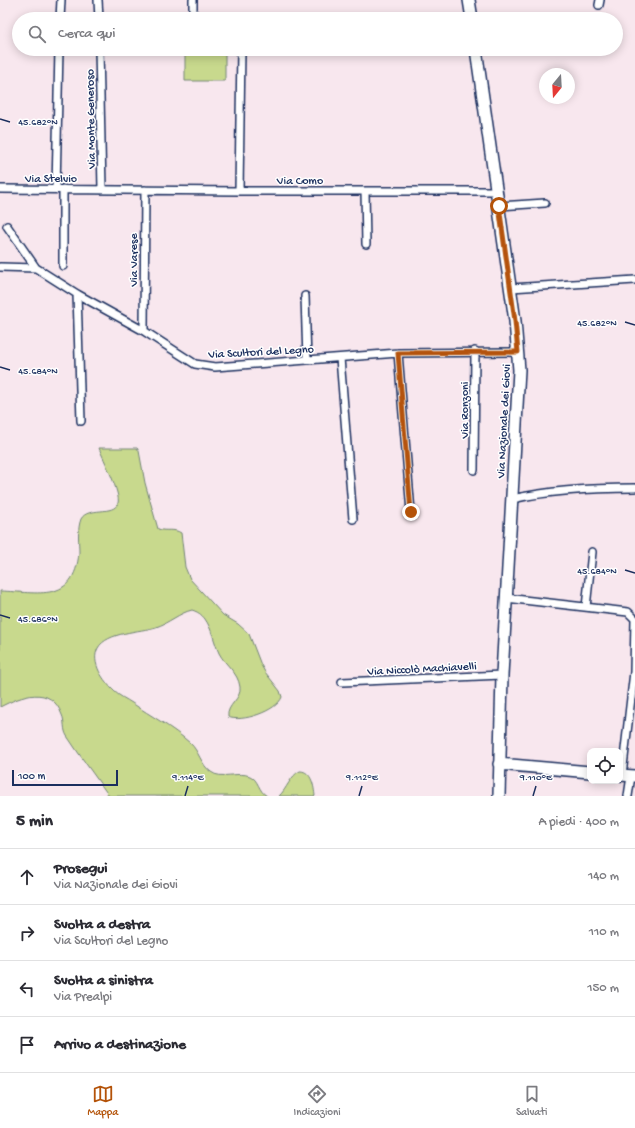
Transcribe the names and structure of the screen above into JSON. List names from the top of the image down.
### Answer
{
  "streets": {
    "main road": ["Via Nazionale dei Giovi"],
    "street": [
      "Via Monte Generoso",
      "Via Stelvio",
      "Via Como",
      "Via Varese",
      "Via Scultori del Legno",
      "Via Ronzoni",
      "Via Niccolò Machiavelli"
    ]
  },
  "crossings": [
    ["Via Monte Generoso", "Via Stelvio"],
    ["Via Monte Generoso", "Via Como"],
    ["Via Stelvio", "Via Como"],
    ["Via Como", "Via Varese"],
    ["Via Como", "Via Nazionale dei Giovi"],
    ["Via Varese", "Via Scultori del Legno"],
    ["Via Scultori del Legno", "Via Ronzoni"],
    ["Via Scultori del Legno", "Via Nazionale dei Giovi"],
    ["Via Nazionale dei Giovi", "Via Niccolò Machiavelli"]
  ],
  "scale_bar": "100 m",
  "north": "bottom",
  "page": {
    "search": "Cerca qui",
    "scale": "100 m",
    "heading": ["5 min", "A piedi · 400 m"],
    "list": [
      ["Prosegui", "Via Nazionale dei Giovi", "140 m"],
      ["Svolta a destra", "Via Scultori del Legno", "110 m"],
      ["Svolta a sinistra", "Via Prealpi", "150 m"],
      "Arrivo a destinazione"
    ],
    "nav": ["Mappa", "Indicazioni", "Salvati"]
  },
  "coordinates": [
    "45.682°N",
    "45.684°N",
    "45.686°N",
    "9.114°E",
    "9.112°E",
    "9.110°E"
  ]
}
